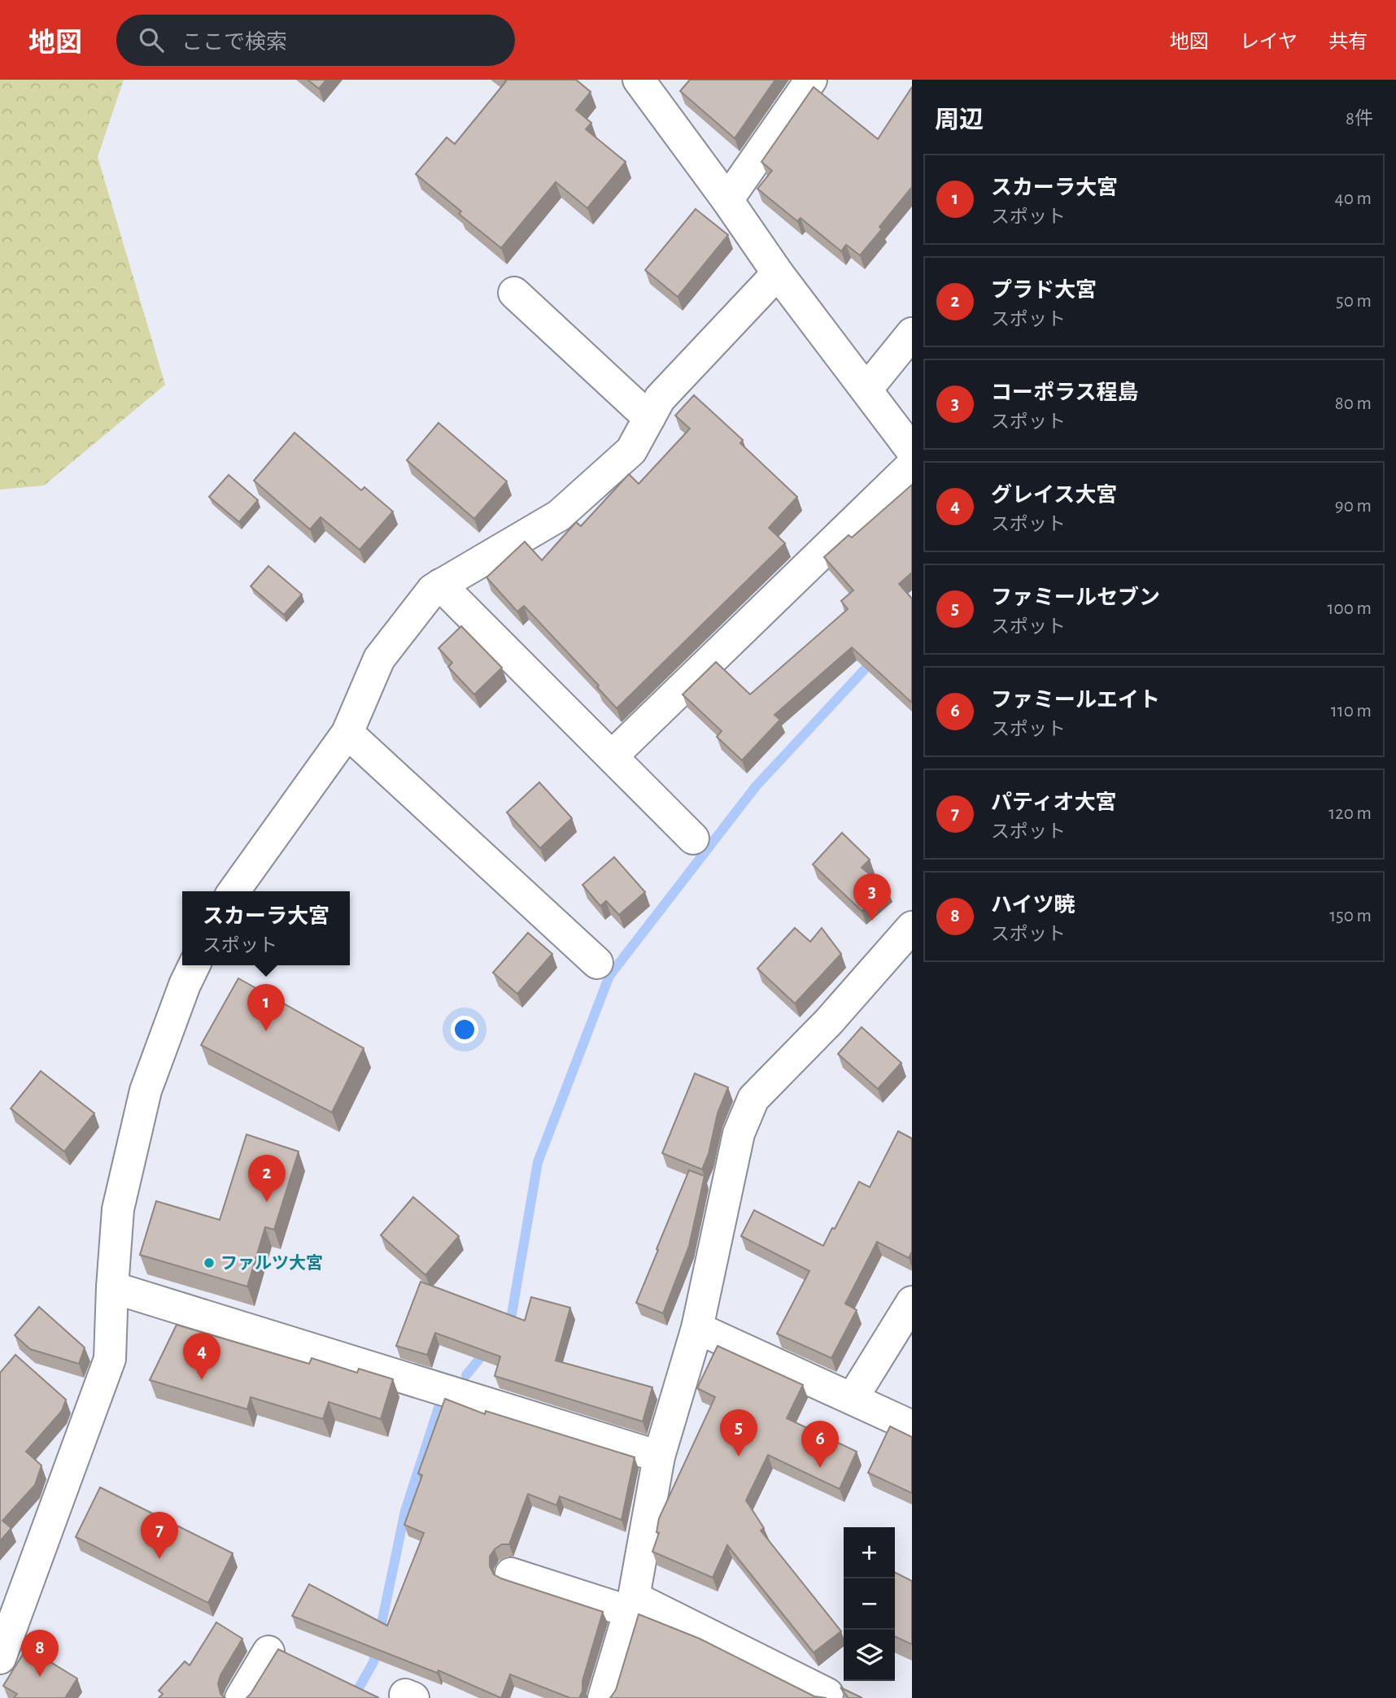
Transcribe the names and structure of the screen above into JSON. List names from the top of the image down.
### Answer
{
  "places": ["ファルツ大宮"],
  "page": {
    "header": "地図",
    "search": "ここで検索",
    "nav": ["地図", "レイヤ", "共有"],
    "heading": ["周辺", "8件"],
    "list": [
      {
        "mark": "1",
        "name": "スカーラ大宮",
        "note": "スポット",
        "value": "40 m"
      },
      {
        "mark": "2",
        "name": "プラド大宮",
        "note": "スポット",
        "value": "50 m"
      },
      {
        "mark": "3",
        "name": "コーポラス程島",
        "note": "スポット",
        "value": "80 m"
      },
      {
        "mark": "4",
        "name": "グレイス大宮",
        "note": "スポット",
        "value": "90 m"
      },
      {
        "mark": "5",
        "name": "ファミールセブン",
        "note": "スポット",
        "value": "100 m"
      },
      {
        "mark": "6",
        "name": "ファミールエイト",
        "note": "スポット",
        "value": "110 m"
      },
      {
        "mark": "7",
        "name": "パティオ大宮",
        "note": "スポット",
        "value": "120 m"
      },
      {
        "mark": "8",
        "name": "ハイツ暁",
        "note": "スポット",
        "value": "150 m"
      }
    ],
    "pins": [
      "3",
      "1",
      "2",
      "4",
      "5",
      "6",
      "7",
      "8"
    ],
    "popup": ["スカーラ大宮", "スポット"],
    "map_buttons": ["+", "−"]
  }
}
